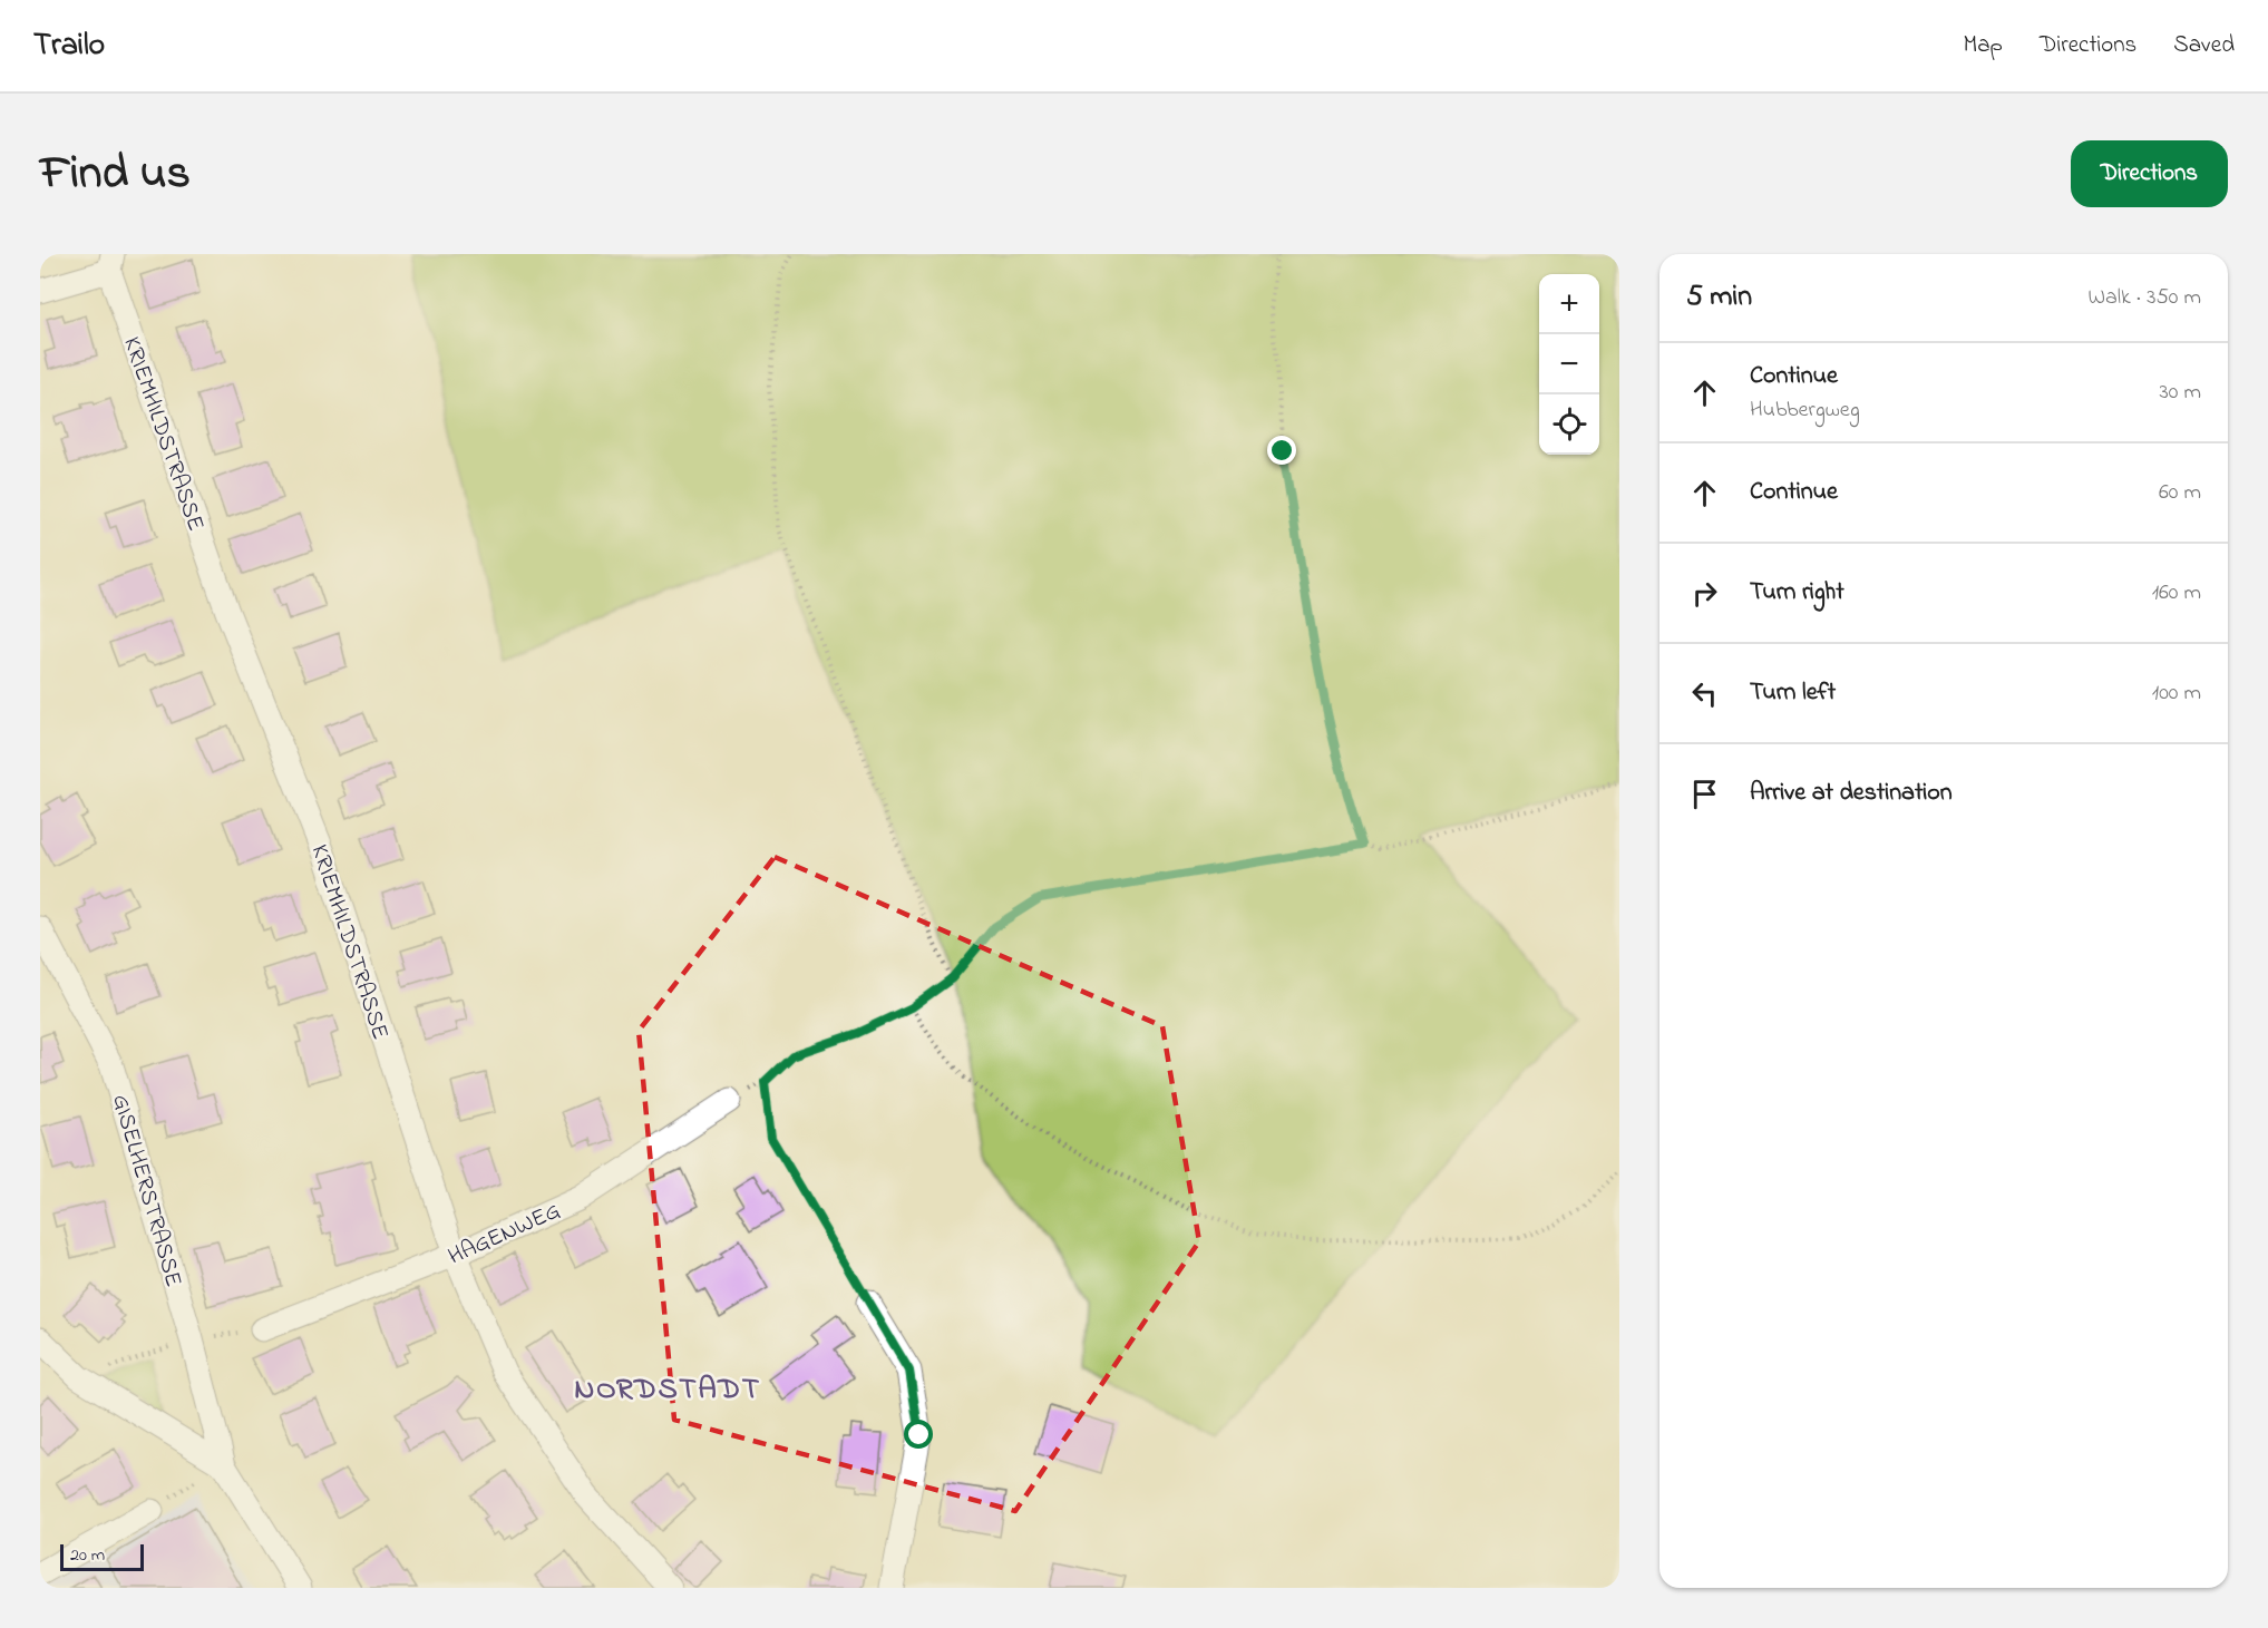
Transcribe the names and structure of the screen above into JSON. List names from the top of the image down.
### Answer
{
  "streets": {
    "street": ["KRIEMHILDSTRASSE", "GISELHERSTRASSE", "HAGENWEG"]
  },
  "crossings": [
    ["KRIEMHILDSTRASSE", "HAGENWEG"]
  ],
  "districts": ["NORDSTADT"],
  "scale_bar": "20 m",
  "page": {
    "header": "Trailo",
    "nav": ["Map", "Directions", "Saved"],
    "title": "Find us",
    "buttons": "Directions",
    "heading": ["5 min", "Walk · 350 m"],
    "map_buttons": ["+", "−"],
    "list": [
      ["Continue", "Hubbergweg", "30 m"],
      ["Continue", "60 m"],
      ["Turn right", "160 m"],
      ["Turn left", "100 m"],
      "Arrive at destination"
    ],
    "scale": "20 m"
  }
}
